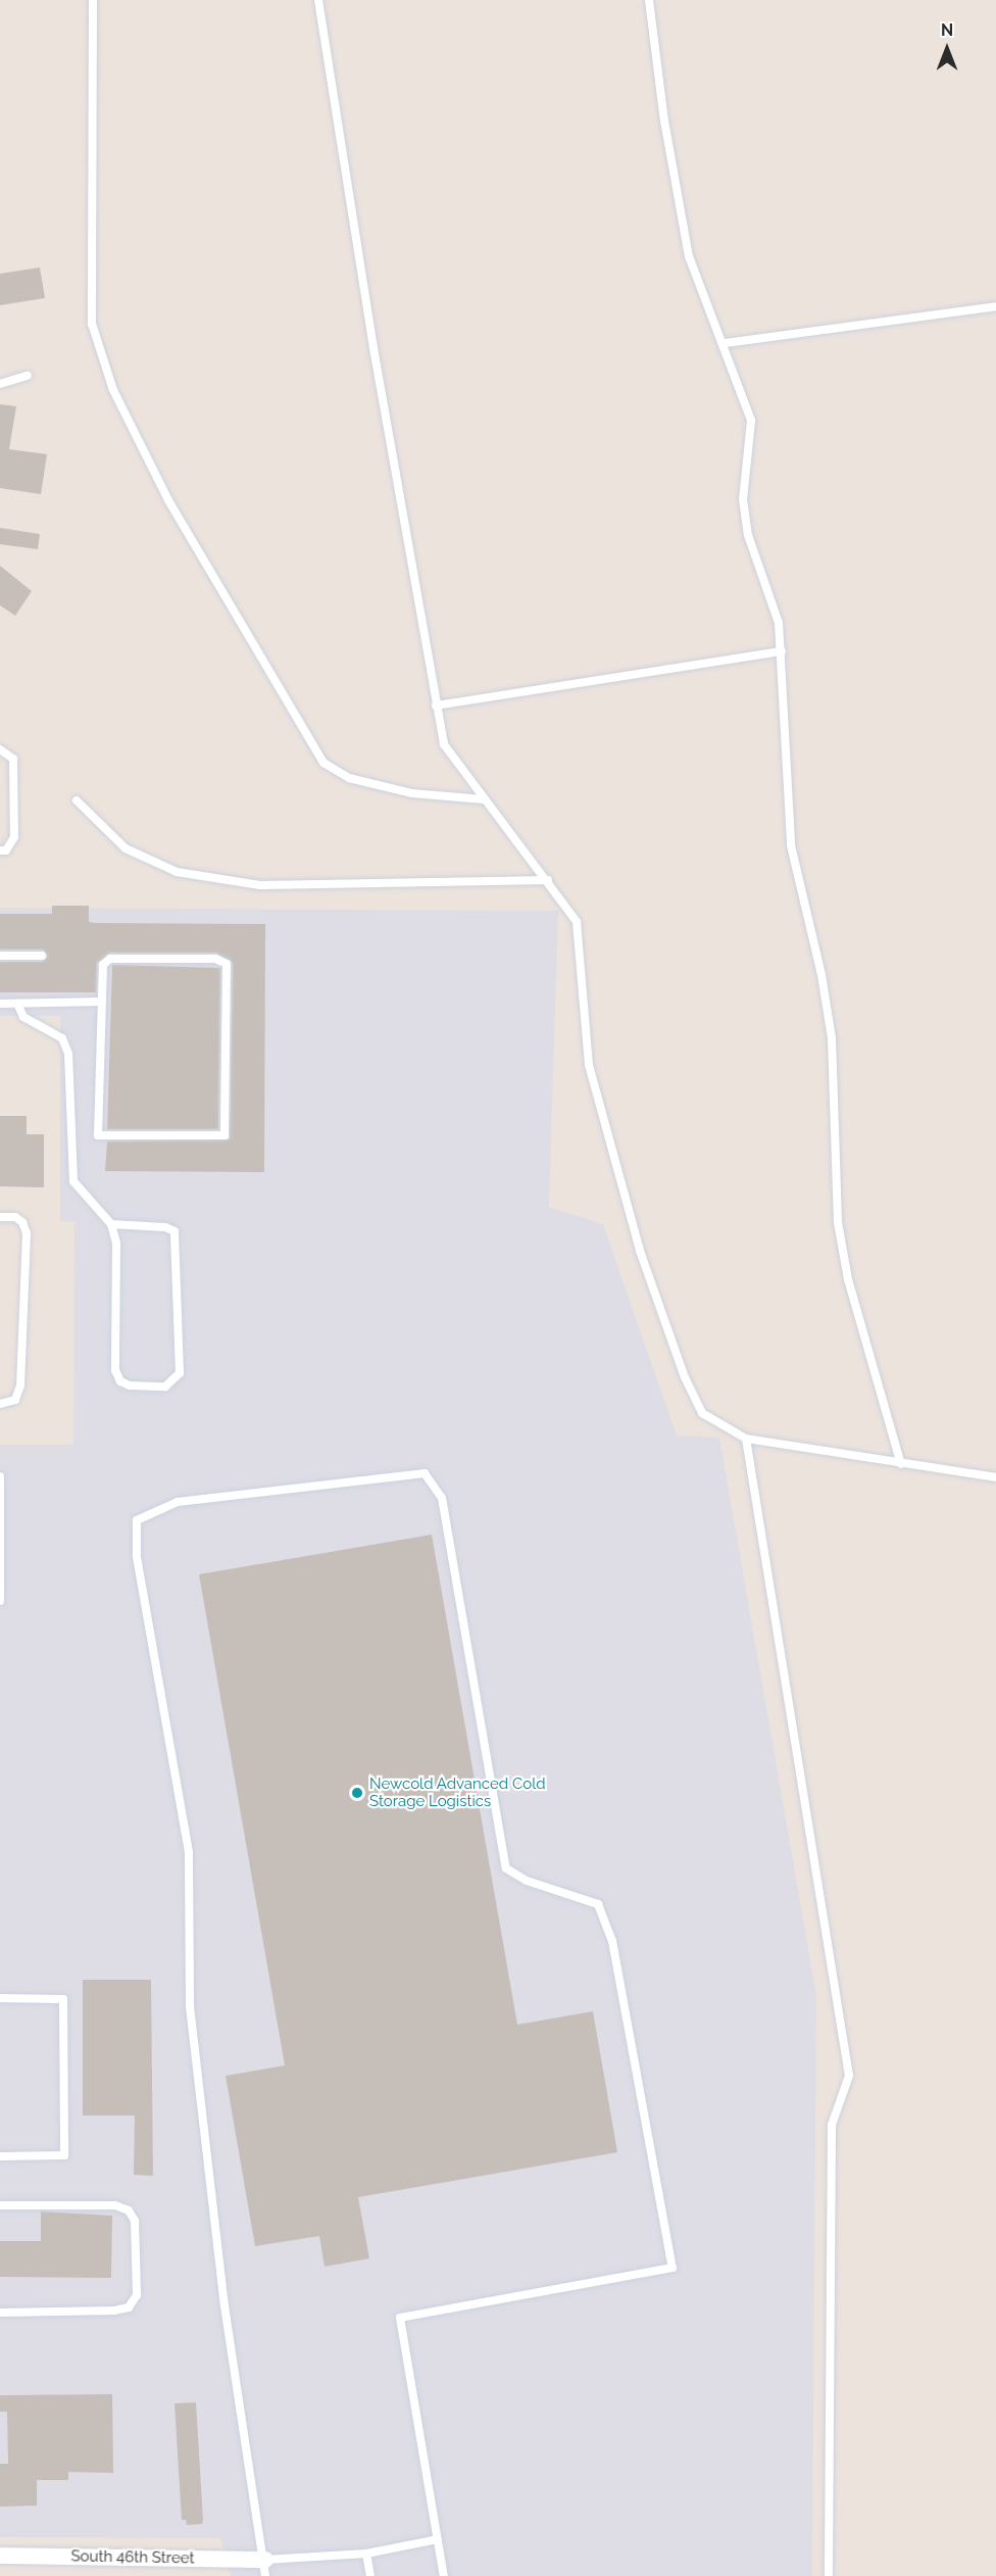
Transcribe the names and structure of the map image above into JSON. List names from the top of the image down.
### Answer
{
  "streets": {
    "street": ["South 46th Street"]
  },
  "places": ["Newcold Advanced Cold Storage Logistics"],
  "north": "top"
}
